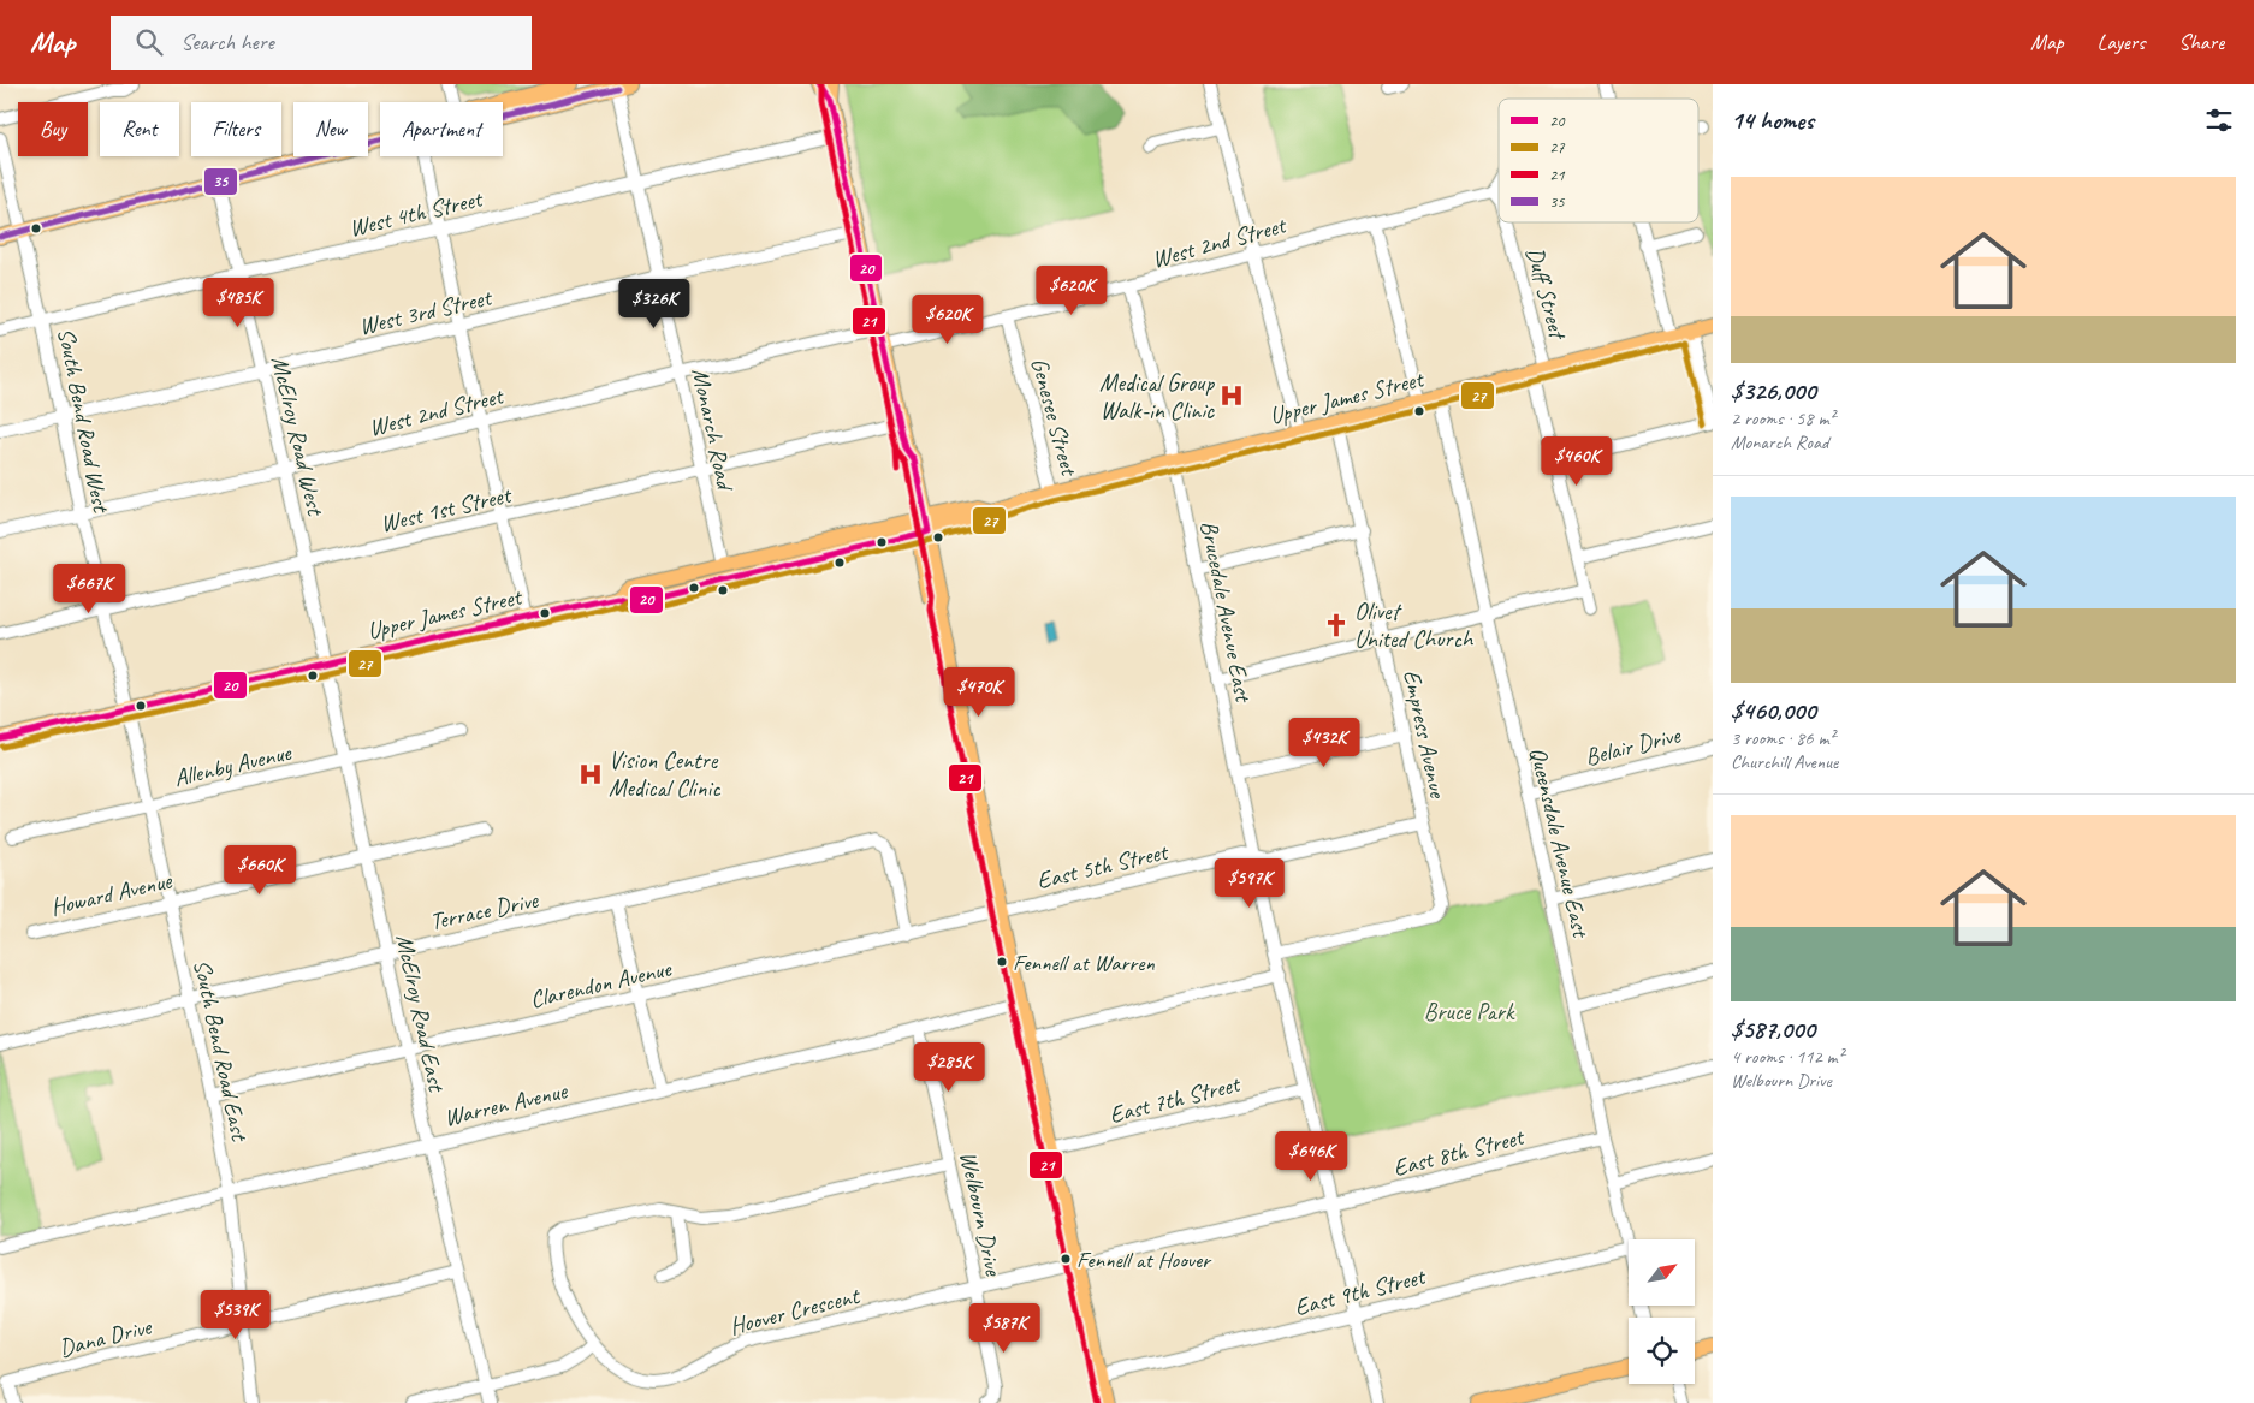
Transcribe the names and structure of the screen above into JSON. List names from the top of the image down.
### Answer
{
  "streets": {
    "main road": ["Upper James Street"],
    "street": [
      "West 4th Street",
      "West 2nd Street",
      "Duff Street",
      "West 3rd Street",
      "Genesee Street",
      "South Bend Road West",
      "Monarch Road",
      "McElroy Road West",
      "West 1st Street",
      "Brucedale Avenue East",
      "Empress Avenue",
      "Belair Drive",
      "Allenby Avenue",
      "Queensdale Avenue East",
      "East 5th Street",
      "Howard Avenue",
      "Terrace Drive",
      "Clarendon Avenue",
      "McElroy Road East",
      "South Bend Road East",
      "East 7th Street",
      "Warren Avenue",
      "East 8th Street",
      "Welbourn Drive",
      "East 9th Street",
      "Hoover Crescent",
      "Dana Drive"
    ]
  },
  "crossings": [
    ["West 4th Street", "South Bend Road West"],
    ["West 4th Street", "Monarch Road"],
    ["West 4th Street", "McElroy Road West"],
    ["West 2nd Street", "Duff Street"],
    ["West 2nd Street", "Genesee Street"],
    ["West 2nd Street", "South Bend Road West"],
    ["West 2nd Street", "Monarch Road"],
    ["West 2nd Street", "McElroy Road West"],
    ["West 2nd Street", "Brucedale Avenue East"],
    ["Duff Street", "Upper James Street"],
    ["West 3rd Street", "South Bend Road West"],
    ["West 3rd Street", "Monarch Road"],
    ["West 3rd Street", "McElroy Road West"],
    ["Upper James Street", "Genesee Street"],
    ["Upper James Street", "South Bend Road West"],
    ["Upper James Street", "Monarch Road"],
    ["Upper James Street", "McElroy Road West"],
    ["Upper James Street", "Brucedale Avenue East"],
    ["Upper James Street", "Empress Avenue"],
    ["Upper James Street", "Queensdale Avenue East"],
    ["Upper James Street", "McElroy Road East"],
    ["Upper James Street", "South Bend Road East"],
    ["South Bend Road West", "West 1st Street"],
    ["South Bend Road West", "South Bend Road East"],
    ["Monarch Road", "West 1st Street"],
    ["McElroy Road West", "West 1st Street"],
    ["McElroy Road West", "McElroy Road East"],
    ["Brucedale Avenue East", "Empress Avenue"],
    ["Brucedale Avenue East", "East 5th Street"],
    ["Brucedale Avenue East", "East 7th Street"],
    ["Brucedale Avenue East", "East 8th Street"],
    ["Brucedale Avenue East", "East 9th Street"],
    ["Empress Avenue", "East 5th Street"],
    ["Belair Drive", "Queensdale Avenue East"],
    ["Allenby Avenue", "McElroy Road East"],
    ["Allenby Avenue", "South Bend Road East"],
    ["Queensdale Avenue East", "East 8th Street"],
    ["Queensdale Avenue East", "East 9th Street"],
    ["East 5th Street", "Clarendon Avenue"],
    ["Howard Avenue", "McElroy Road East"],
    ["Howard Avenue", "South Bend Road East"],
    ["Terrace Drive", "Clarendon Avenue"],
    ["Terrace Drive", "McElroy Road East"],
    ["Terrace Drive", "South Bend Road East"],
    ["Clarendon Avenue", "McElroy Road East"],
    ["Clarendon Avenue", "South Bend Road East"],
    ["McElroy Road East", "Warren Avenue"],
    ["McElroy Road East", "Dana Drive"],
    ["South Bend Road East", "Warren Avenue"],
    ["South Bend Road East", "Dana Drive"],
    ["Warren Avenue", "Welbourn Drive"],
    ["East 8th Street", "Hoover Crescent"],
    ["Welbourn Drive", "Hoover Crescent"]
  ],
  "parks": ["Bruce Park"],
  "places": {
    "hospital": ["Medical Group Walk-in Clinic", "Vision Centre Medical Clinic"],
    "church": ["Olivet United Church"],
    "other": ["Fennell at Warren", "Fennell at Hoover"]
  },
  "lines": [
    "transit line 20",
    "transit line 21",
    "transit line 35",
    "transit line 27"
  ],
  "legend": [
    "20",
    "27",
    "21",
    "35"
  ],
  "north": "top right",
  "page": {
    "header": "Map",
    "search": "Search here",
    "nav": ["Map", "Layers", "Share"],
    "heading": "14 homes",
    "chip": [
      "Buy",
      "Rent",
      "Filters",
      "New",
      "Apartment"
    ],
    "list": [
      {
        "name": "$326,000",
        "note": "2 rooms · 58 m² · Monarch Road"
      },
      {
        "name": "$460,000",
        "note": "3 rooms · 86 m² · Churchill Avenue"
      },
      {
        "name": "$587,000",
        "note": "4 rooms · 112 m² · Welbourn Drive"
      }
    ],
    "price": [
      "$620K",
      "$485K",
      "$326K",
      "$620K",
      "$460K",
      "$667K",
      "$470K",
      "$432K",
      "$660K",
      "$597K",
      "$285K",
      "$646K",
      "$539K",
      "$587K"
    ]
  }
}
